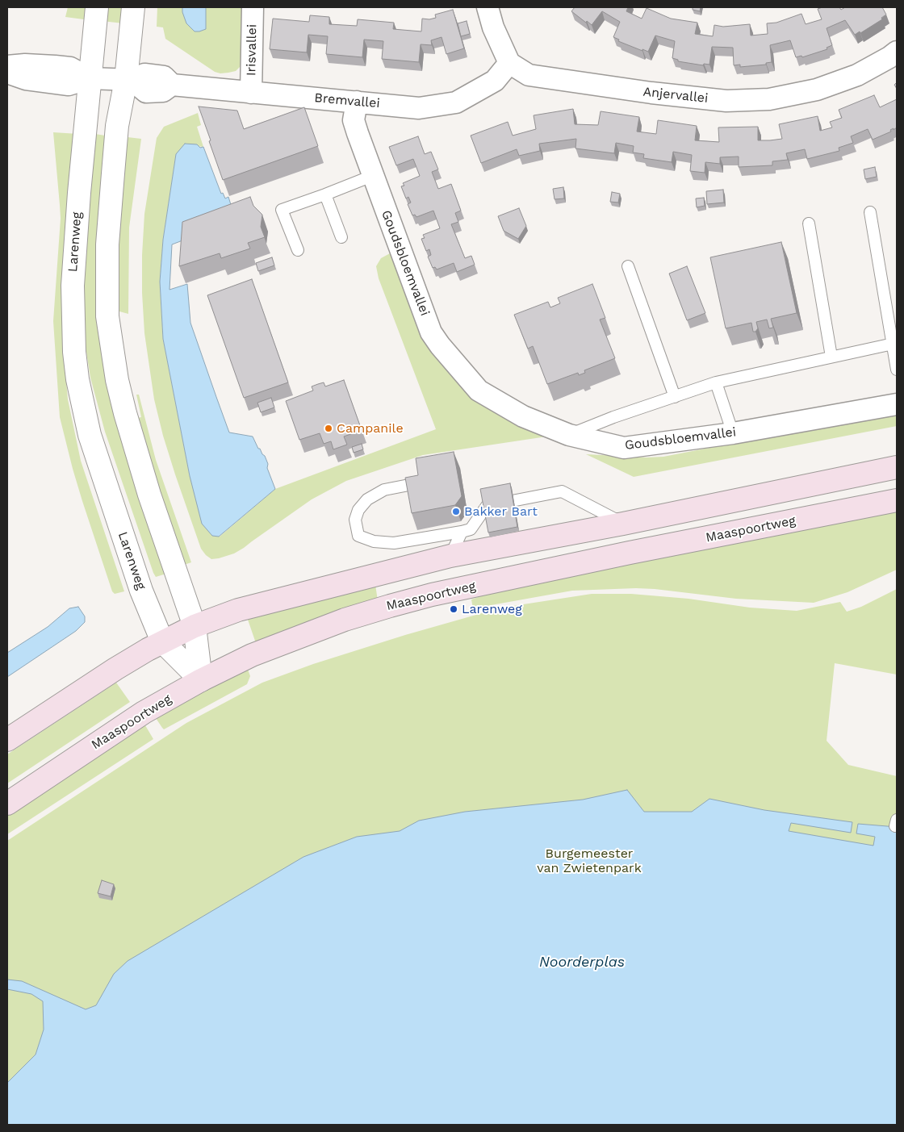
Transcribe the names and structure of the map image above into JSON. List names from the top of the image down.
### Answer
{
  "streets": {
    "main road": ["Maaspoortweg"],
    "street": [
      "Irisvallei",
      "Anjervallei",
      "Bremvallei",
      "Larenweg",
      "Goudsbloemvallei"
    ]
  },
  "crossings": [
    ["Irisvallei", "Bremvallei"],
    ["Anjervallei", "Bremvallei"],
    ["Bremvallei", "Larenweg"],
    ["Bremvallei", "Goudsbloemvallei"],
    ["Larenweg", "Maaspoortweg"]
  ],
  "water": ["Noorderplas"],
  "parks": ["Burgemeester van Zwietenpark"],
  "places": ["Campanile", "Bakker Bart", "Larenweg"]
}
